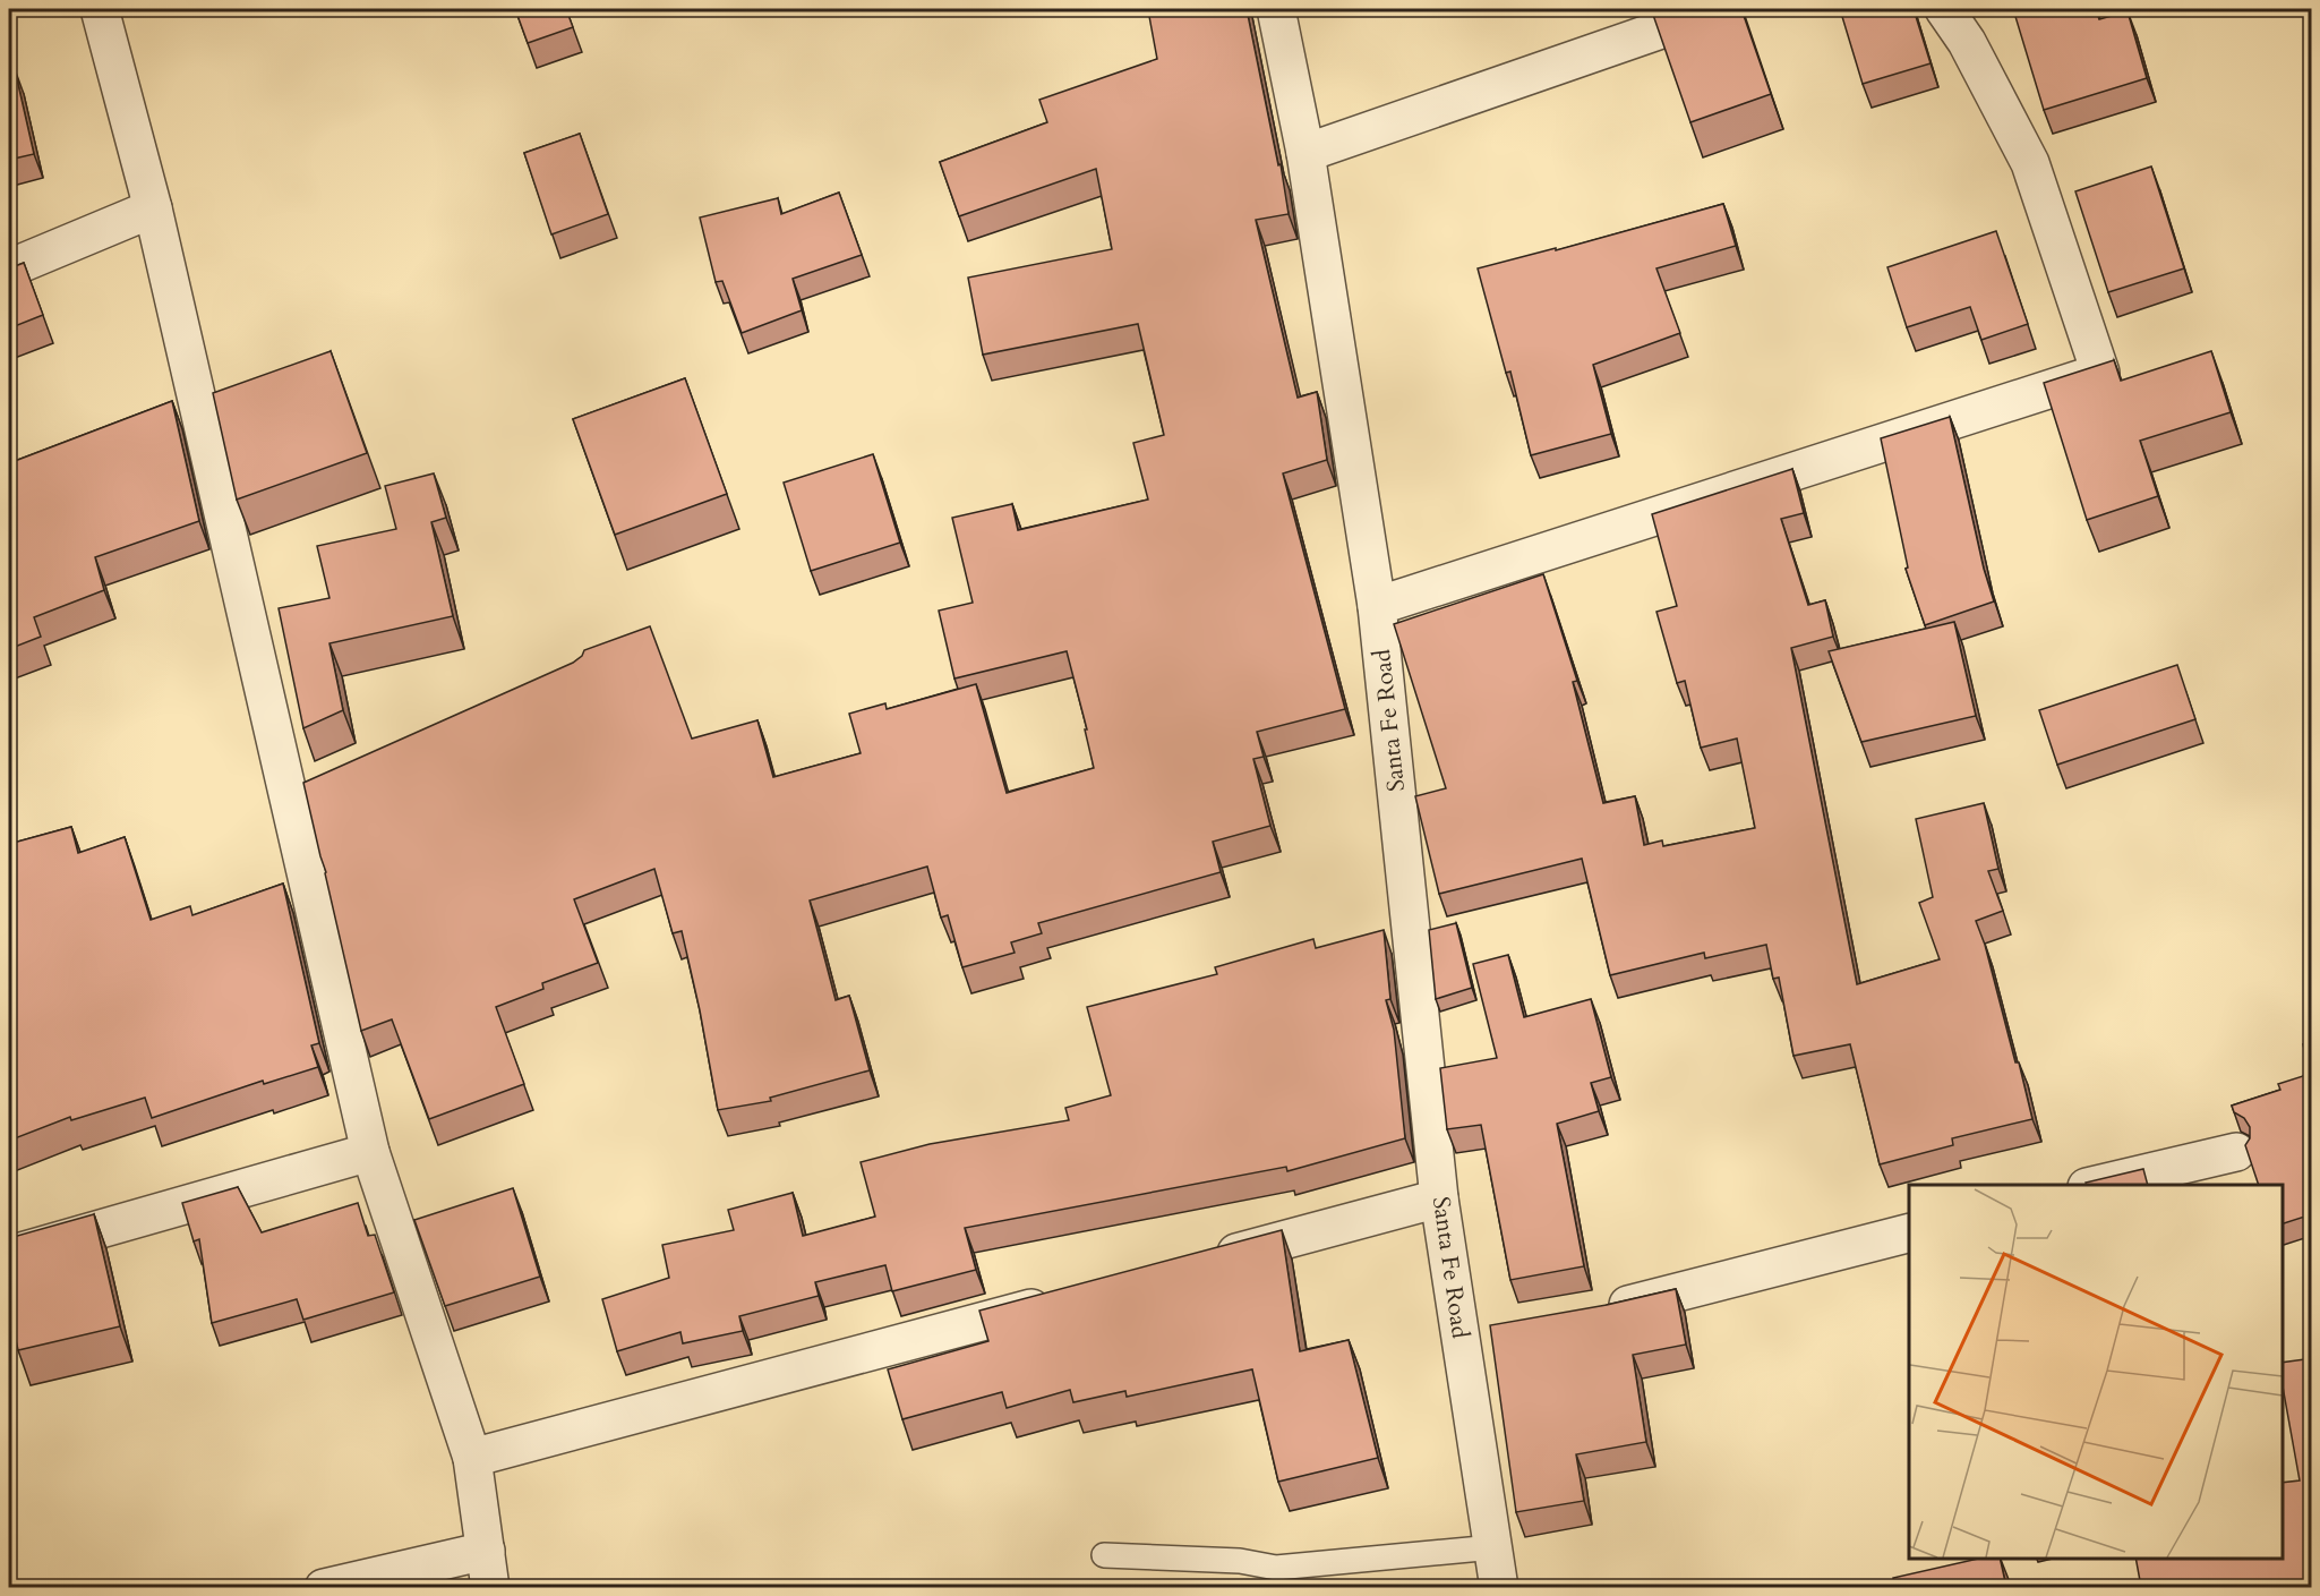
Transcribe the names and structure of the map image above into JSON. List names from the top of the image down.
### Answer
{
  "streets": {
    "street": ["Santa Fe Road"]
  }
}
